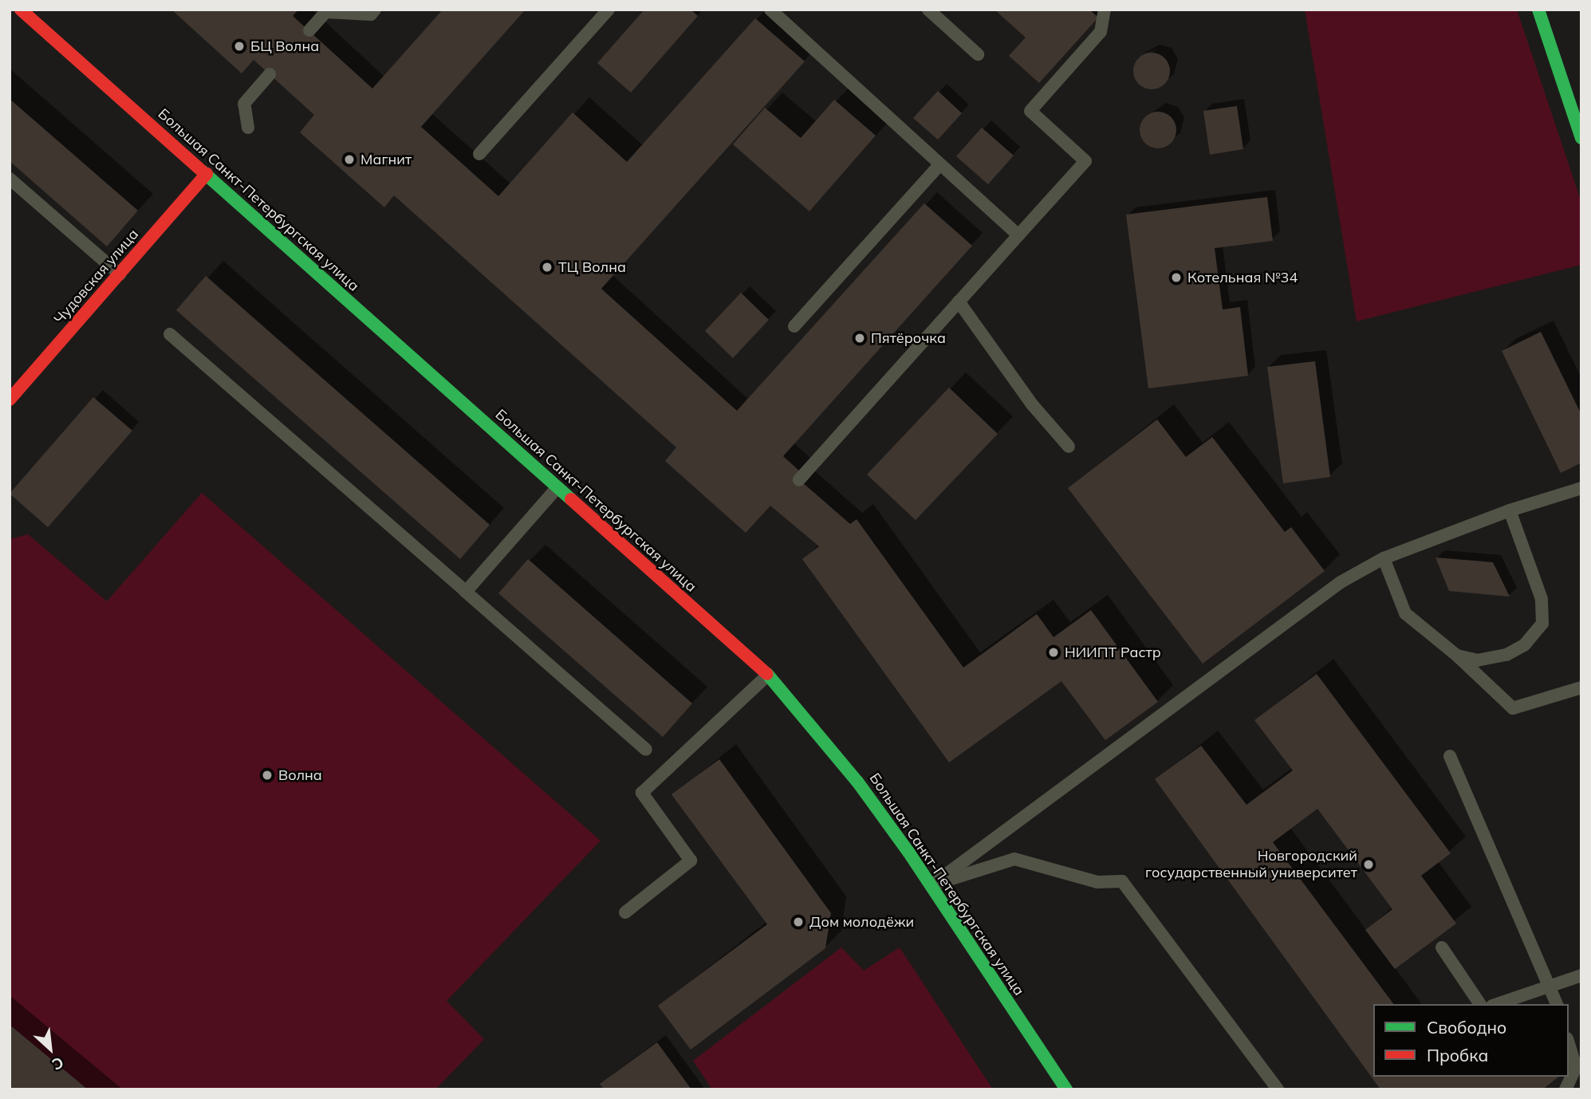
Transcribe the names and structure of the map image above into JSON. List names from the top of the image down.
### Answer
{
  "streets": {
    "main road": ["Большая Санкт-Петербургская улица", "Чудовская улица"]
  },
  "crossings": [
    ["Большая Санкт-Петербургская улица", "Чудовская улица"]
  ],
  "places": [
    "БЦ Волна",
    "Магнит",
    "ТЦ Волна",
    "Котельная №34",
    "Пятёрочка",
    "НИИПТ Растр",
    "Волна",
    "Новгородский государственный университет",
    "Дом молодёжи"
  ],
  "legend": ["Свободно", "Пробка"],
  "north": "bottom right"
}
